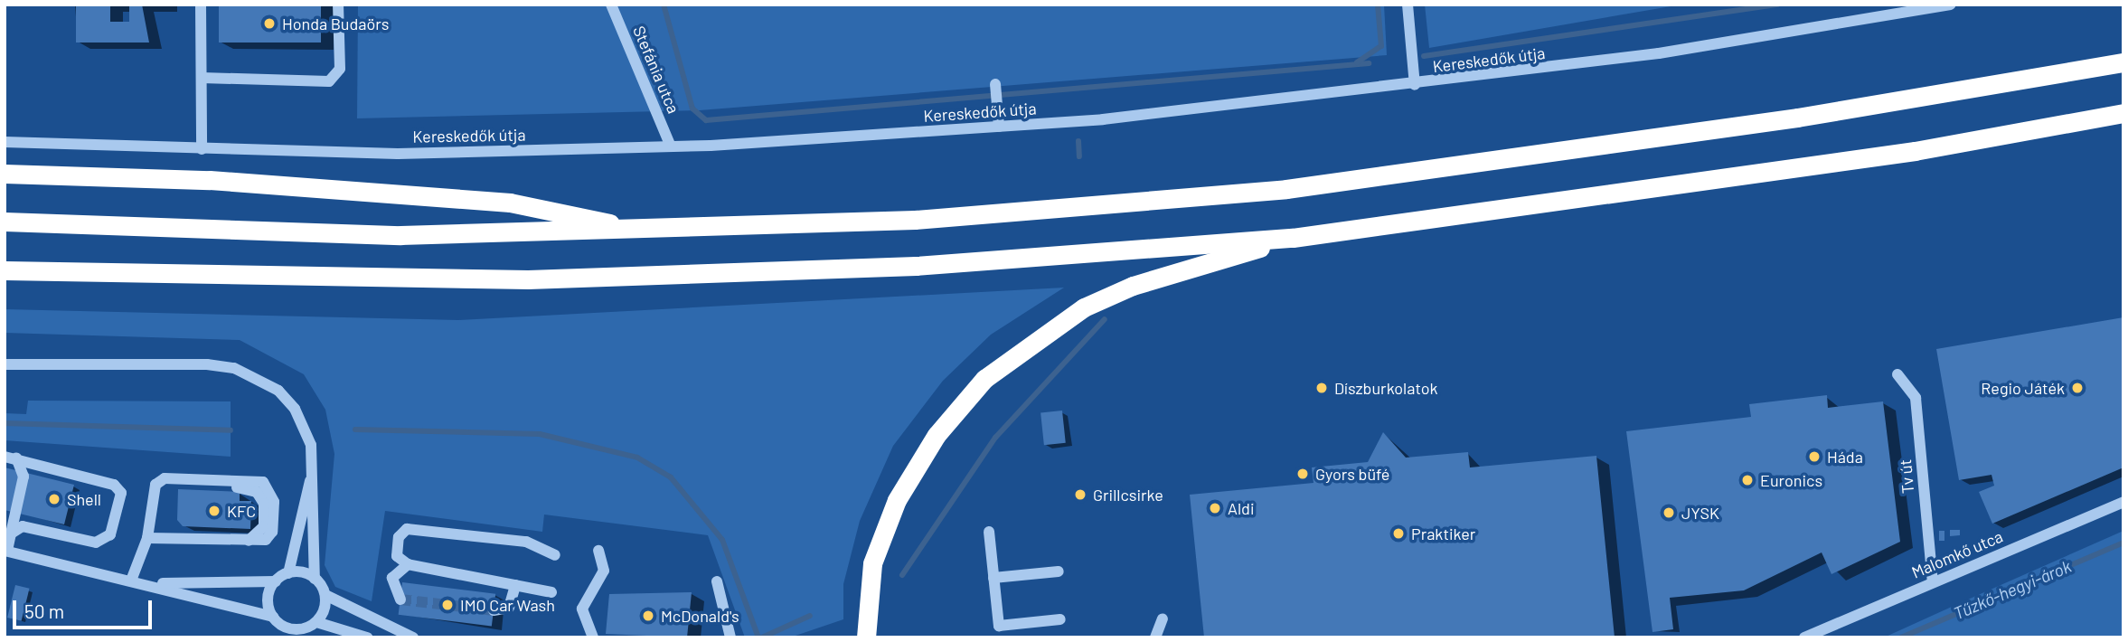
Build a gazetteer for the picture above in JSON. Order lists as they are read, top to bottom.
{
  "streets": {
    "street": [
      "Kereskedők útja",
      "Stefánia utca",
      "Tv út",
      "Malomkő utca"
    ]
  },
  "crossings": [
    ["Kereskedők útja", "Stefánia utca"],
    ["Tv út", "Malomkő utca"]
  ],
  "water": ["Tűzkő-hegyi-árok"],
  "places": [
    "Honda Budaörs",
    "Díszburkolatok",
    "Regio Játék",
    "Háda",
    "Gyors büfé",
    "Euronics",
    "Grillcsirke",
    "Shell",
    "Aldi",
    "KFC",
    "JYSK",
    "Praktiker",
    "IMO Car Wash",
    "McDonald's"
  ],
  "scale_bar": "50 m"
}
